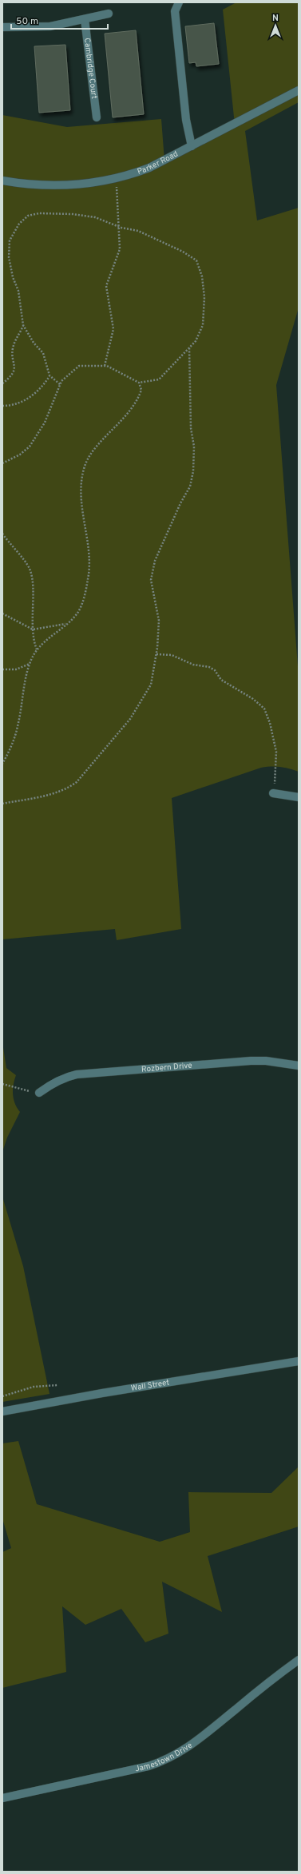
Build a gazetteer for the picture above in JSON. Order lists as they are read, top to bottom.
{
  "streets": {
    "street": [
      "Cambridge Court",
      "Parker Road",
      "Rozbern Drive",
      "Wall Street",
      "Jamestown Drive"
    ]
  },
  "scale_bar": "50 m",
  "north": "top"
}
